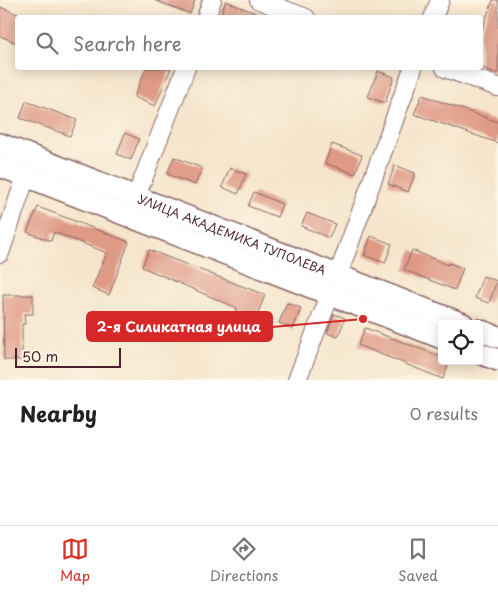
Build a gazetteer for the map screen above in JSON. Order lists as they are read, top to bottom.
{
  "streets": {
    "main road": ["УЛИЦА АКАДЕМИКА ТУПОЛЕВА"]
  },
  "places": ["2-я Силикатная улица"],
  "scale_bar": "50 m",
  "page": {
    "search": "Search here",
    "scale": "50 m",
    "heading": ["Nearby", "0 results"],
    "nav": ["Map", "Directions", "Saved"]
  }
}
